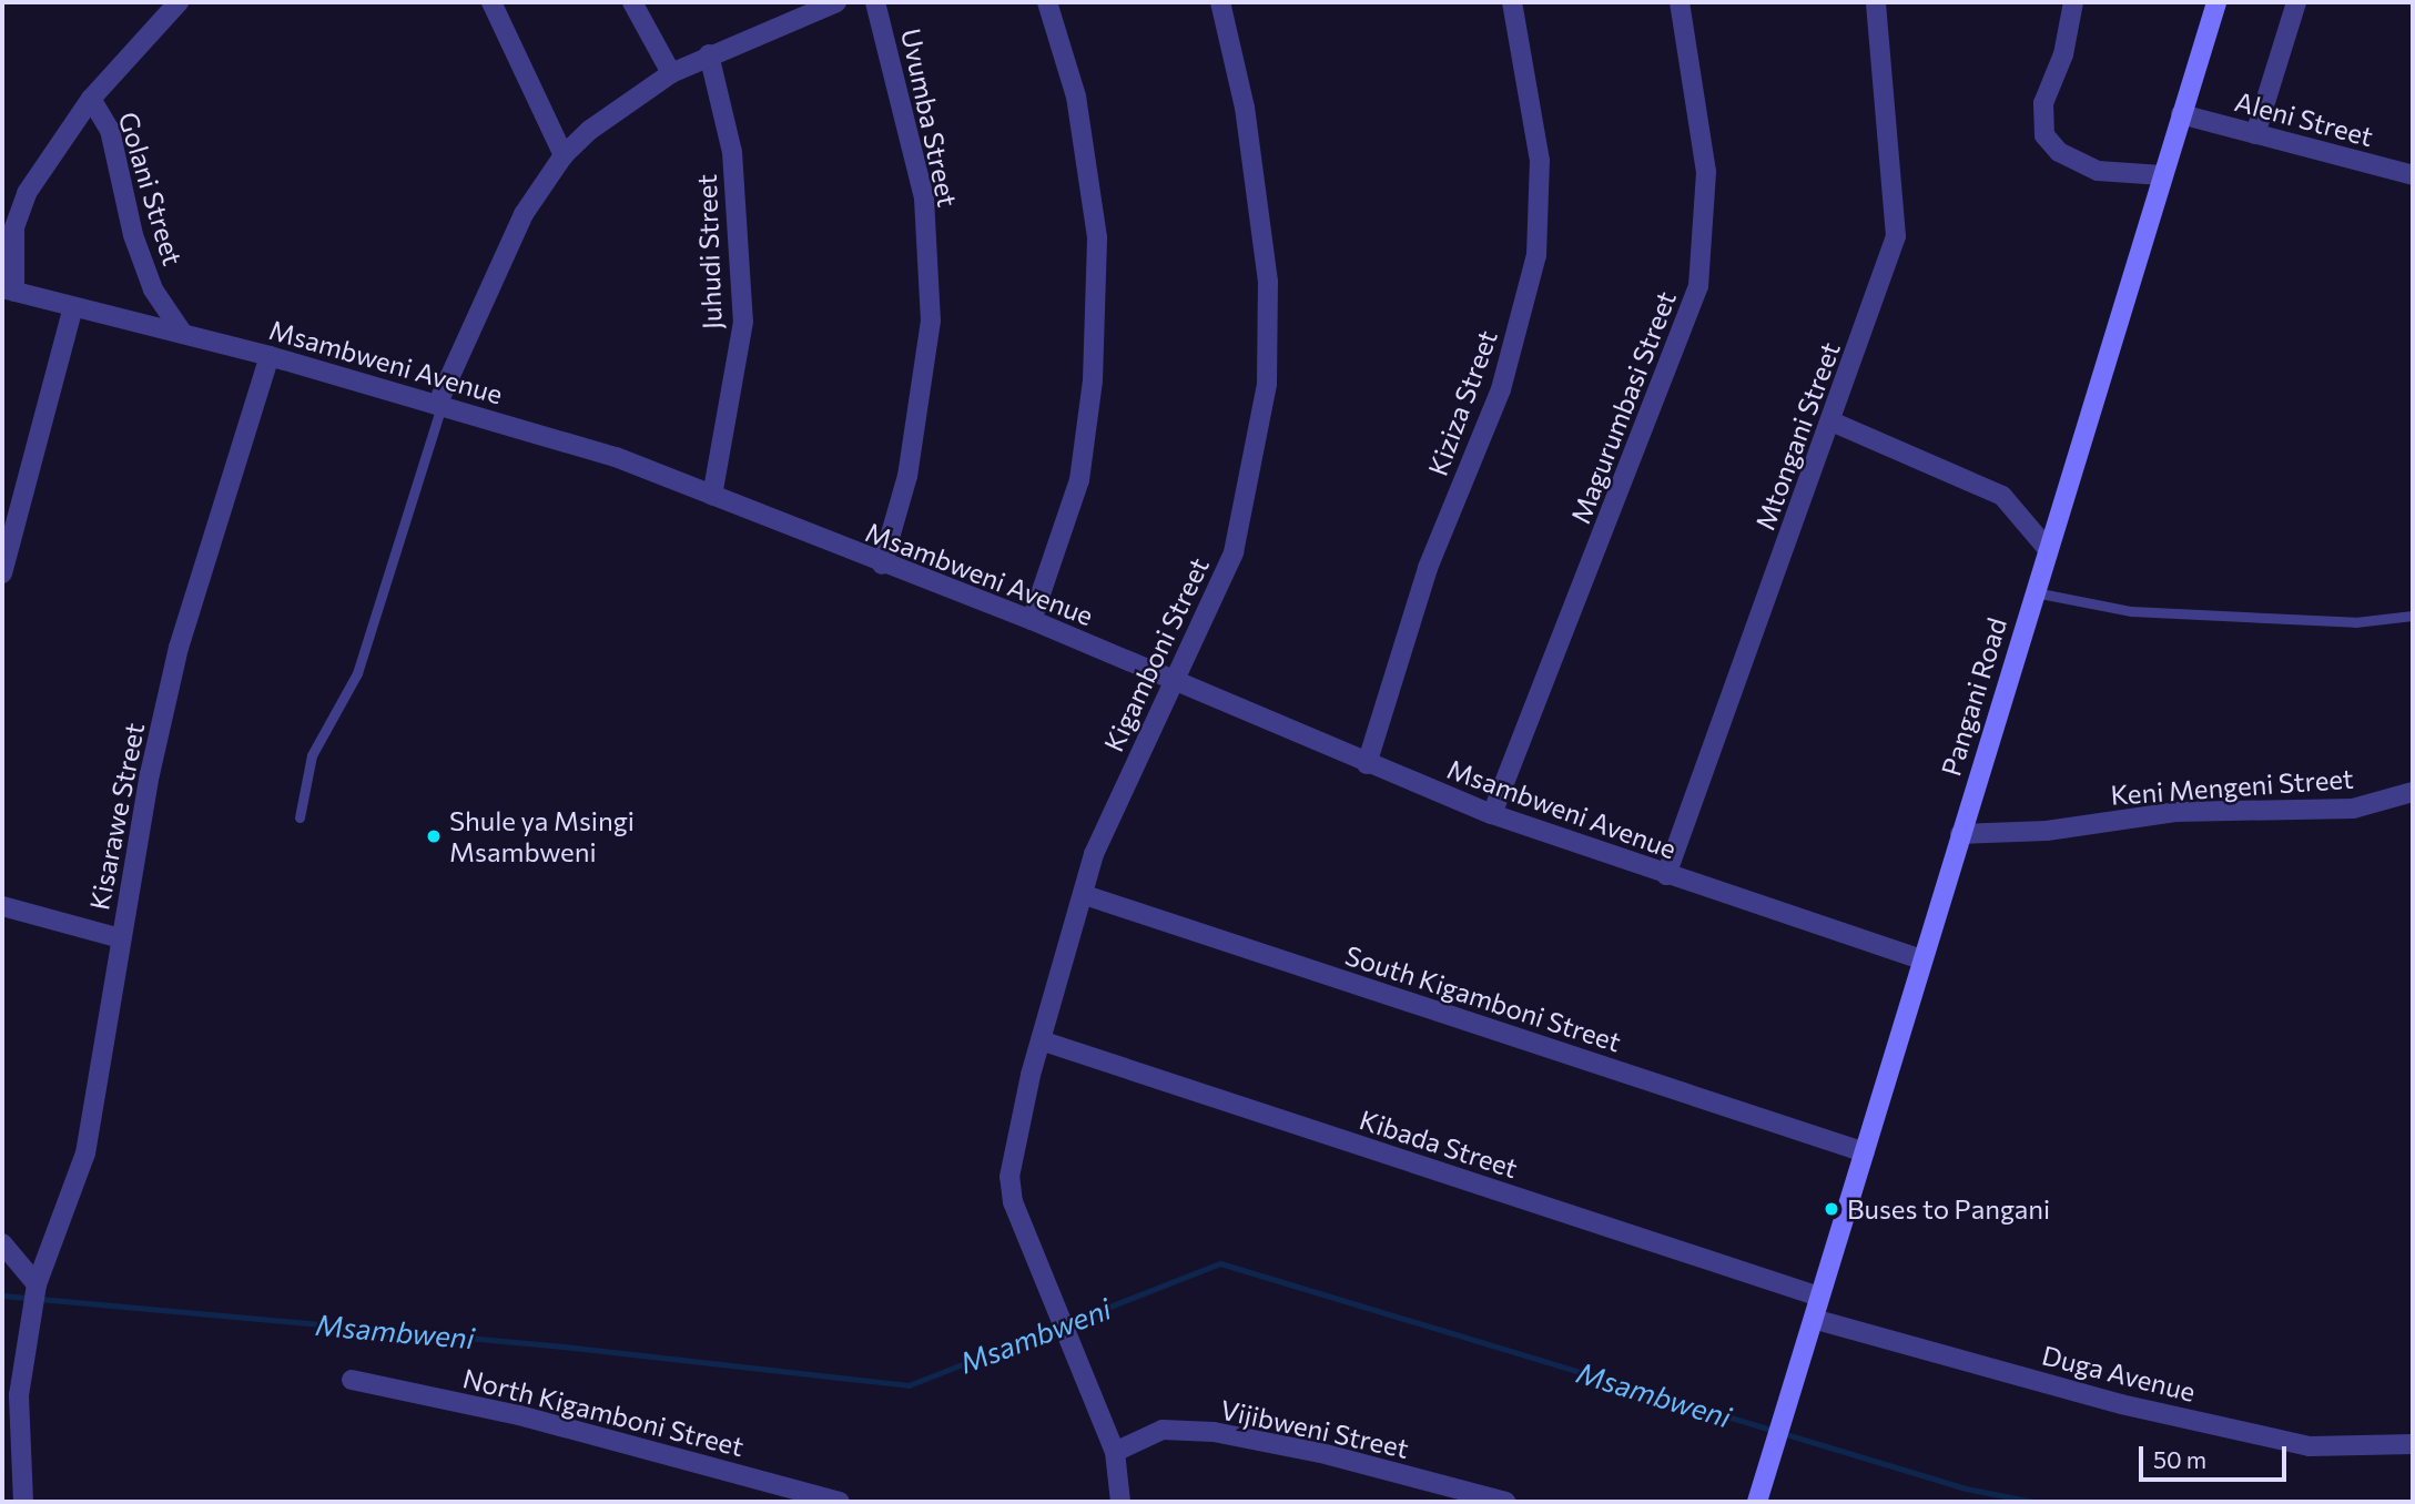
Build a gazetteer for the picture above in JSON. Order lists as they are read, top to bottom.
{
  "streets": {
    "main road": ["Pangani Road"],
    "street": [
      "Uvumba Street",
      "Aleni Street",
      "Golani Street",
      "Juhudi Street",
      "Msambweni Avenue",
      "Kiziza Street",
      "Magurumbasi Street",
      "Mtongani Street",
      "Kigamboni Street",
      "Keni Mengeni Street",
      "Kisarawe Street",
      "South Kigamboni Street",
      "Kibada Street",
      "Duga Avenue",
      "North Kigamboni Street",
      "Vijibweni Street"
    ]
  },
  "crossings": [
    ["Uvumba Street", "Msambweni Avenue"],
    ["Aleni Street", "Pangani Road"],
    ["Golani Street", "Msambweni Avenue"],
    ["Juhudi Street", "Msambweni Avenue"],
    ["Msambweni Avenue", "Kiziza Street"],
    ["Msambweni Avenue", "Magurumbasi Street"],
    ["Msambweni Avenue", "Mtongani Street"],
    ["Msambweni Avenue", "Kigamboni Street"],
    ["Msambweni Avenue", "Pangani Road"],
    ["Msambweni Avenue", "Kisarawe Street"],
    ["Kigamboni Street", "South Kigamboni Street"],
    ["Kigamboni Street", "Kibada Street"],
    ["Kigamboni Street", "Vijibweni Street"],
    ["Pangani Road", "Keni Mengeni Street"],
    ["Pangani Road", "South Kigamboni Street"],
    ["Pangani Road", "Kibada Street"],
    ["Pangani Road", "Duga Avenue"]
  ],
  "water": ["Msambweni"],
  "places": ["Shule ya Msingi Msambweni", "Buses to Pangani"],
  "scale_bar": "50 m"
}
